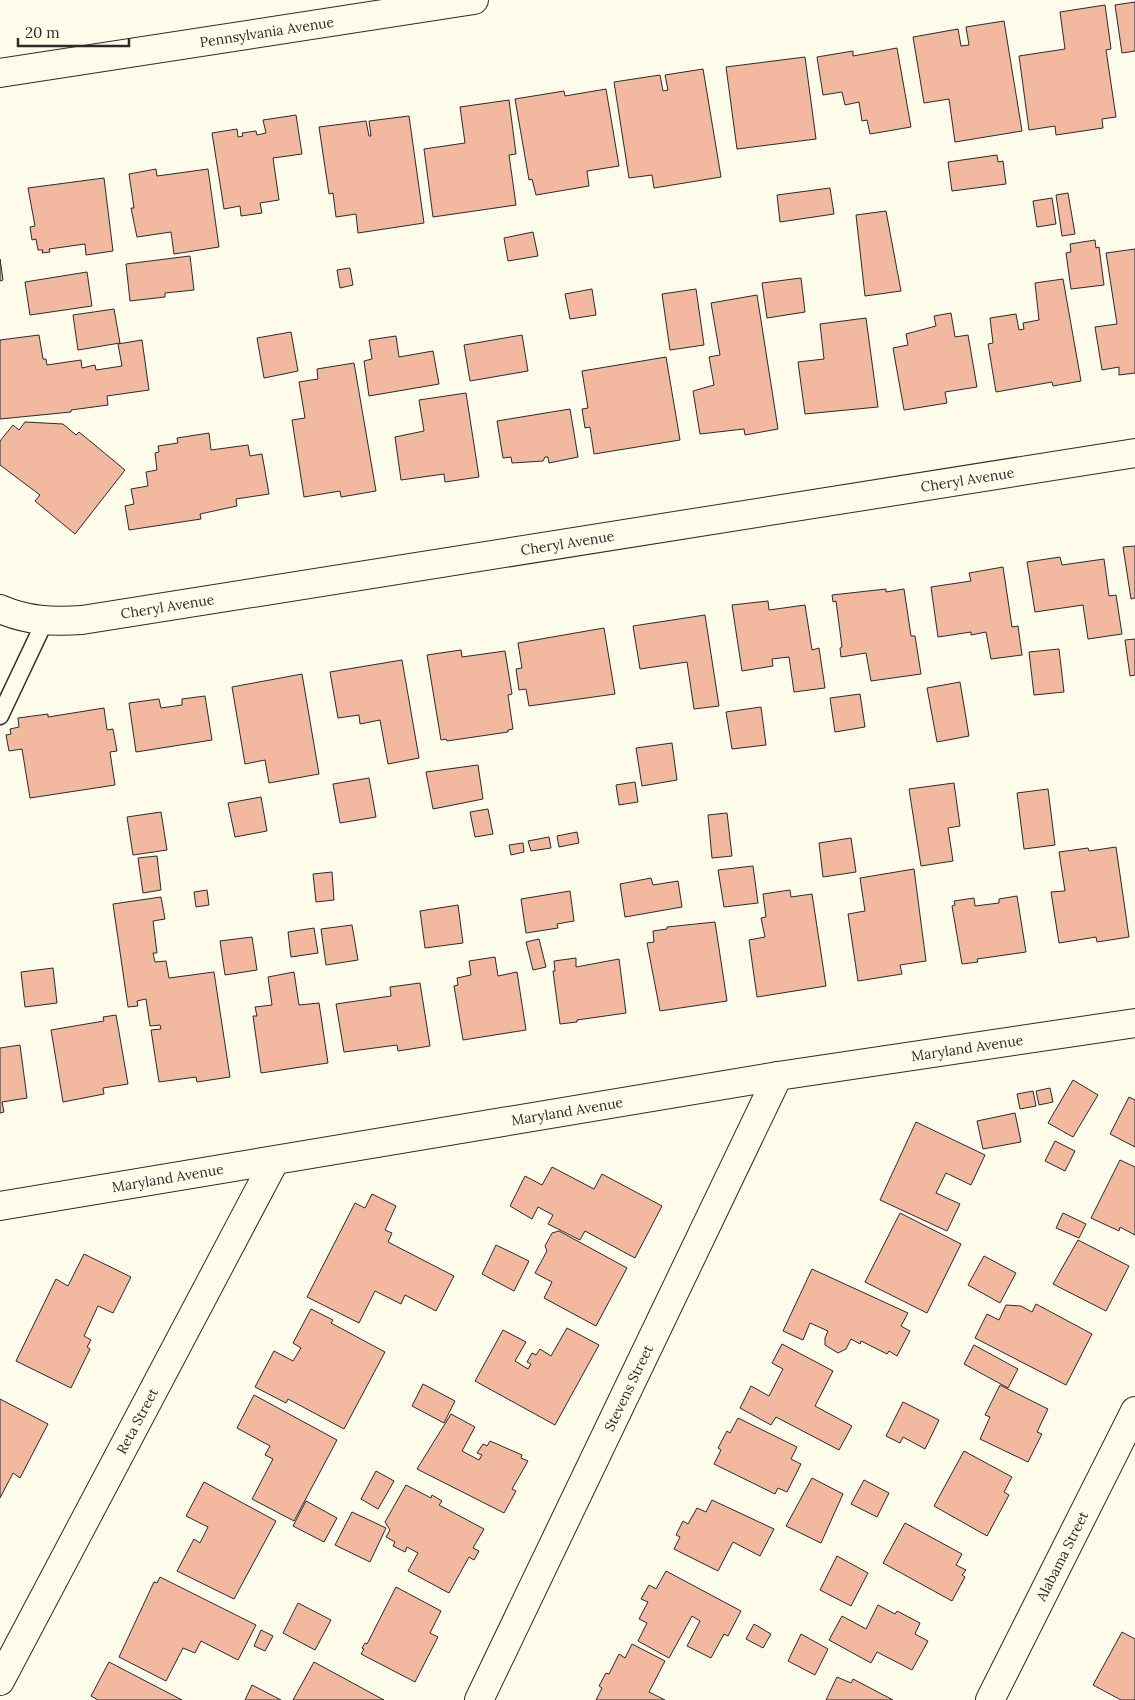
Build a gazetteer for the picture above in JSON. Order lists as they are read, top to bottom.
{
  "streets": {
    "street": [
      "Pennsylvania Avenue",
      "Cheryl Avenue",
      "Maryland Avenue",
      "Stevens Street",
      "Reta Street",
      "Alabama Street"
    ]
  },
  "crossings": [
    ["Maryland Avenue", "Stevens Street"],
    ["Maryland Avenue", "Reta Street"]
  ],
  "scale_bar": "20 m"
}
